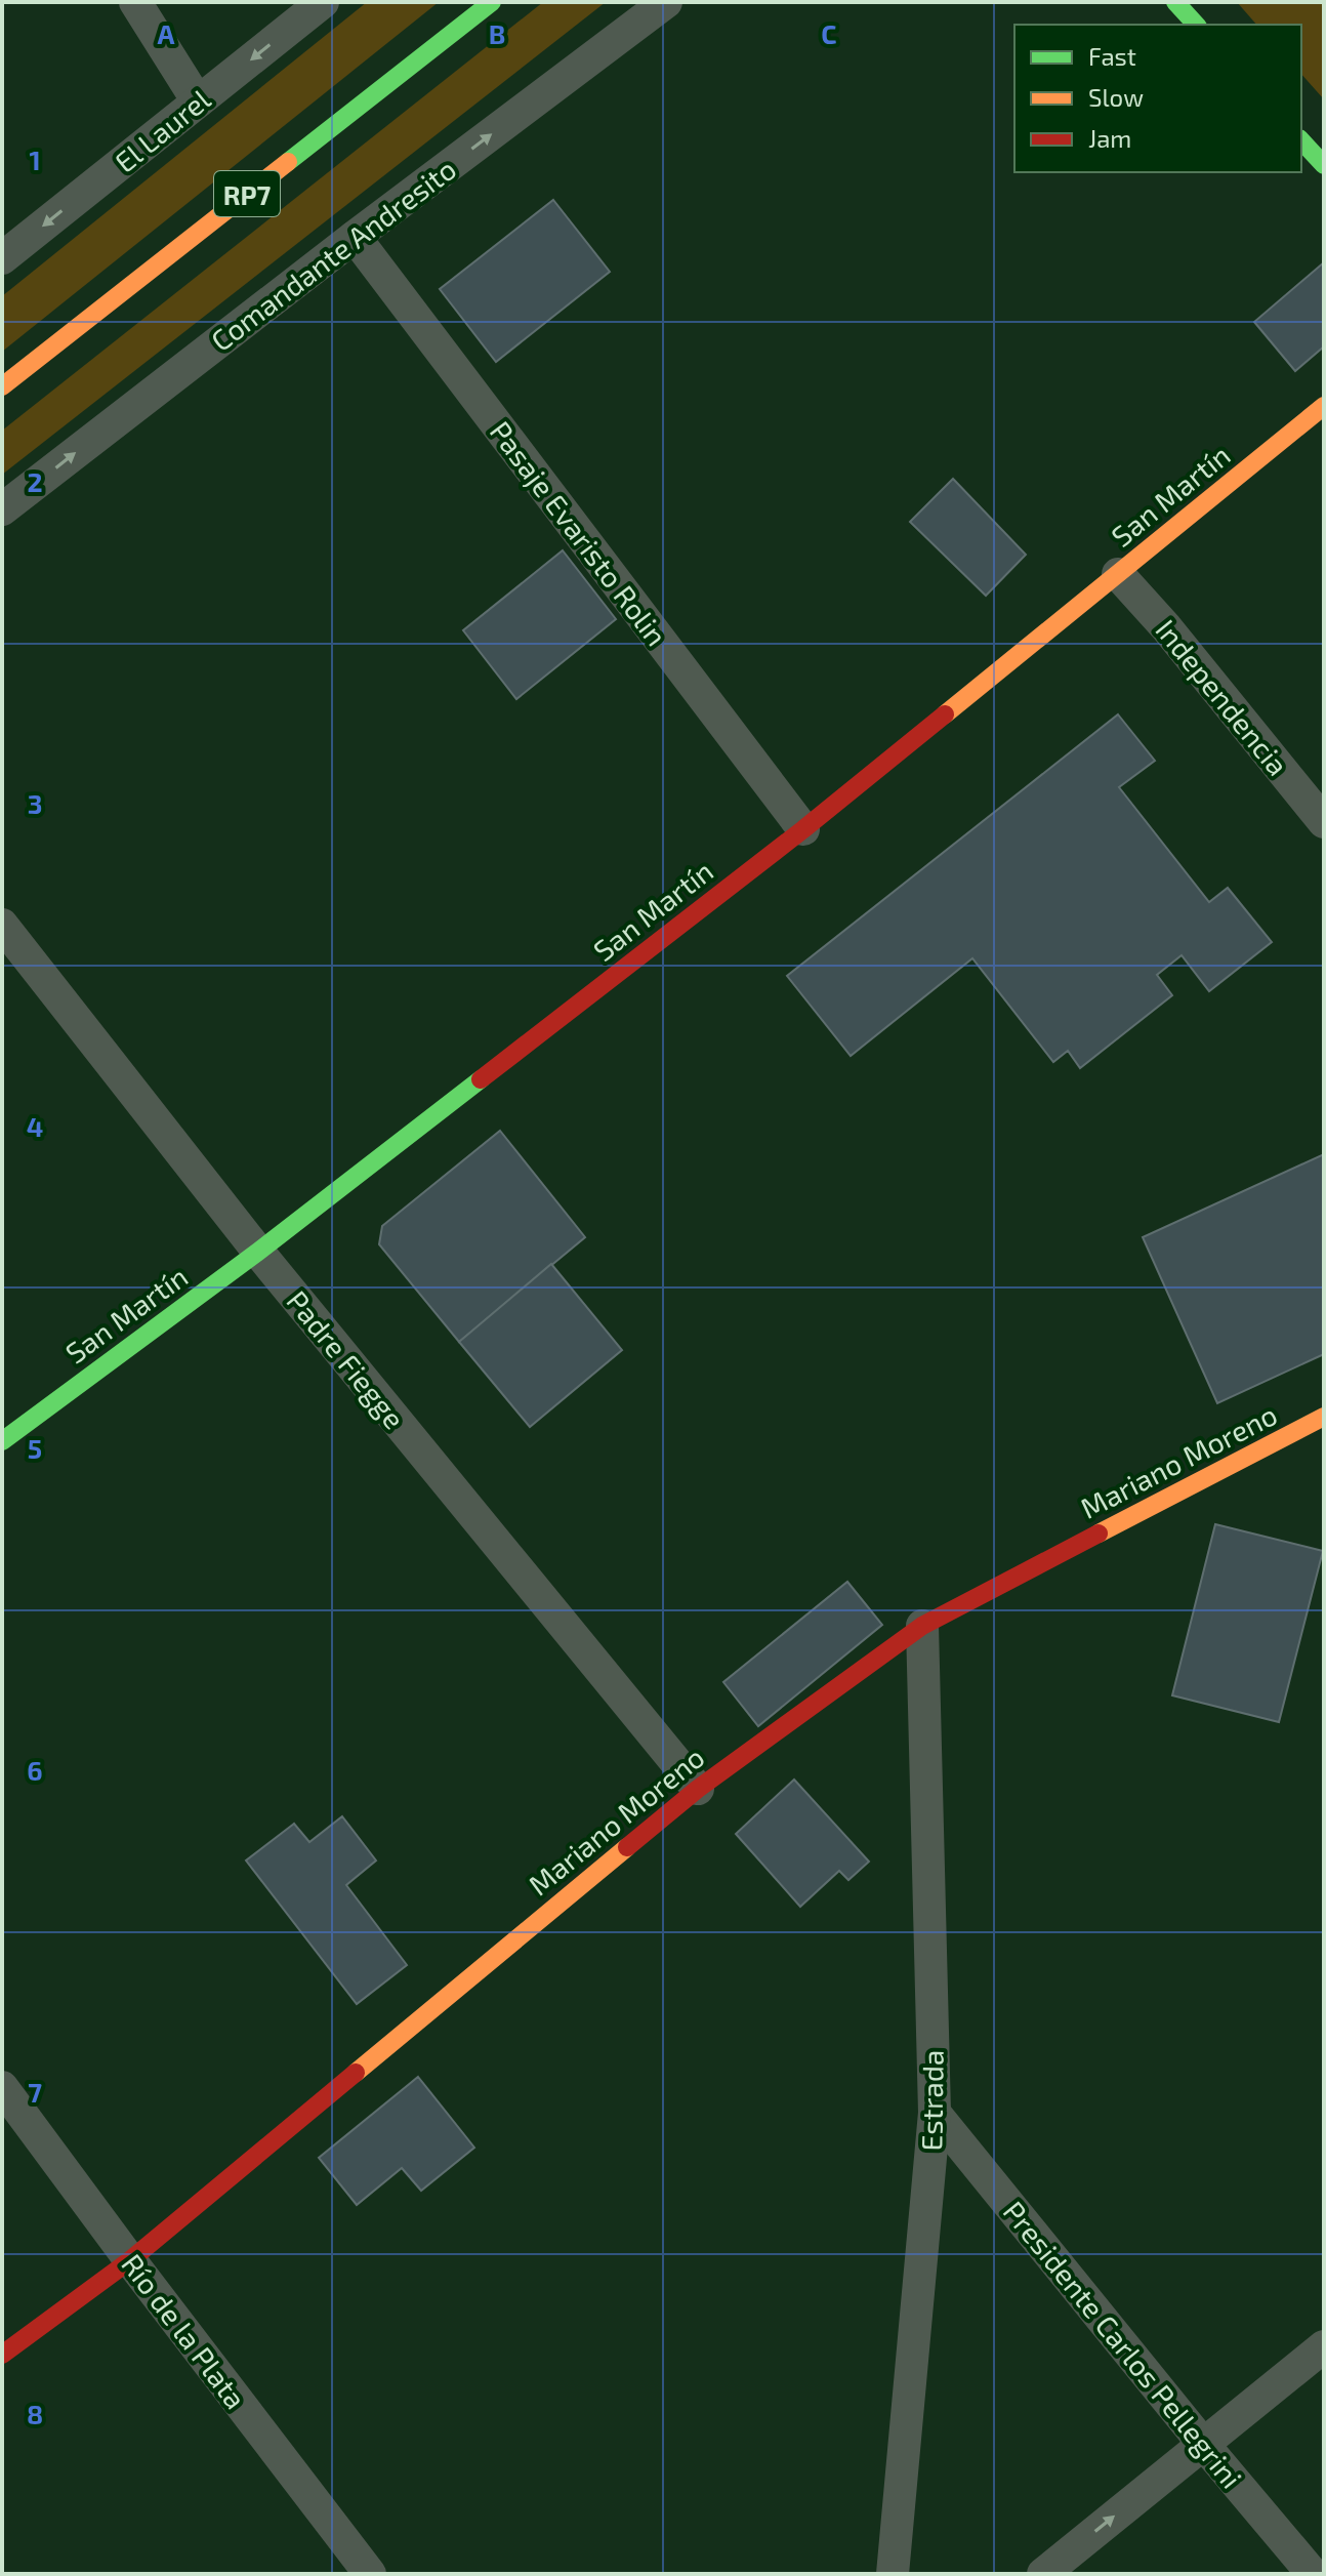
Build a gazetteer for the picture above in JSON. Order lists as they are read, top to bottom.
{
  "streets": {
    "street": [
      "El Laurel",
      "RP7",
      "Comandante Andresito",
      "San Martín",
      "Pasaje Evaristo Rolin",
      "Independencia",
      "Padre Fiegge",
      "Mariano Moreno",
      "Estrada",
      "Río de la Plata",
      "Presidente Carlos Pellegrini"
    ]
  },
  "crossings": [
    ["Comandante Andresito", "Pasaje Evaristo Rolin"],
    ["San Martín", "Pasaje Evaristo Rolin"],
    ["San Martín", "Independencia"],
    ["San Martín", "Padre Fiegge"],
    ["Padre Fiegge", "Mariano Moreno"],
    ["Mariano Moreno", "Estrada"],
    ["Mariano Moreno", "Río de la Plata"],
    ["Estrada", "Presidente Carlos Pellegrini"]
  ],
  "legend": ["Fast", "Slow", "Jam"],
  "grid": {
    "columns": ["A", "B", "C"],
    "rows": [
      "1",
      "2",
      "3",
      "4",
      "5",
      "6",
      "7",
      "8"
    ]
  }
}
